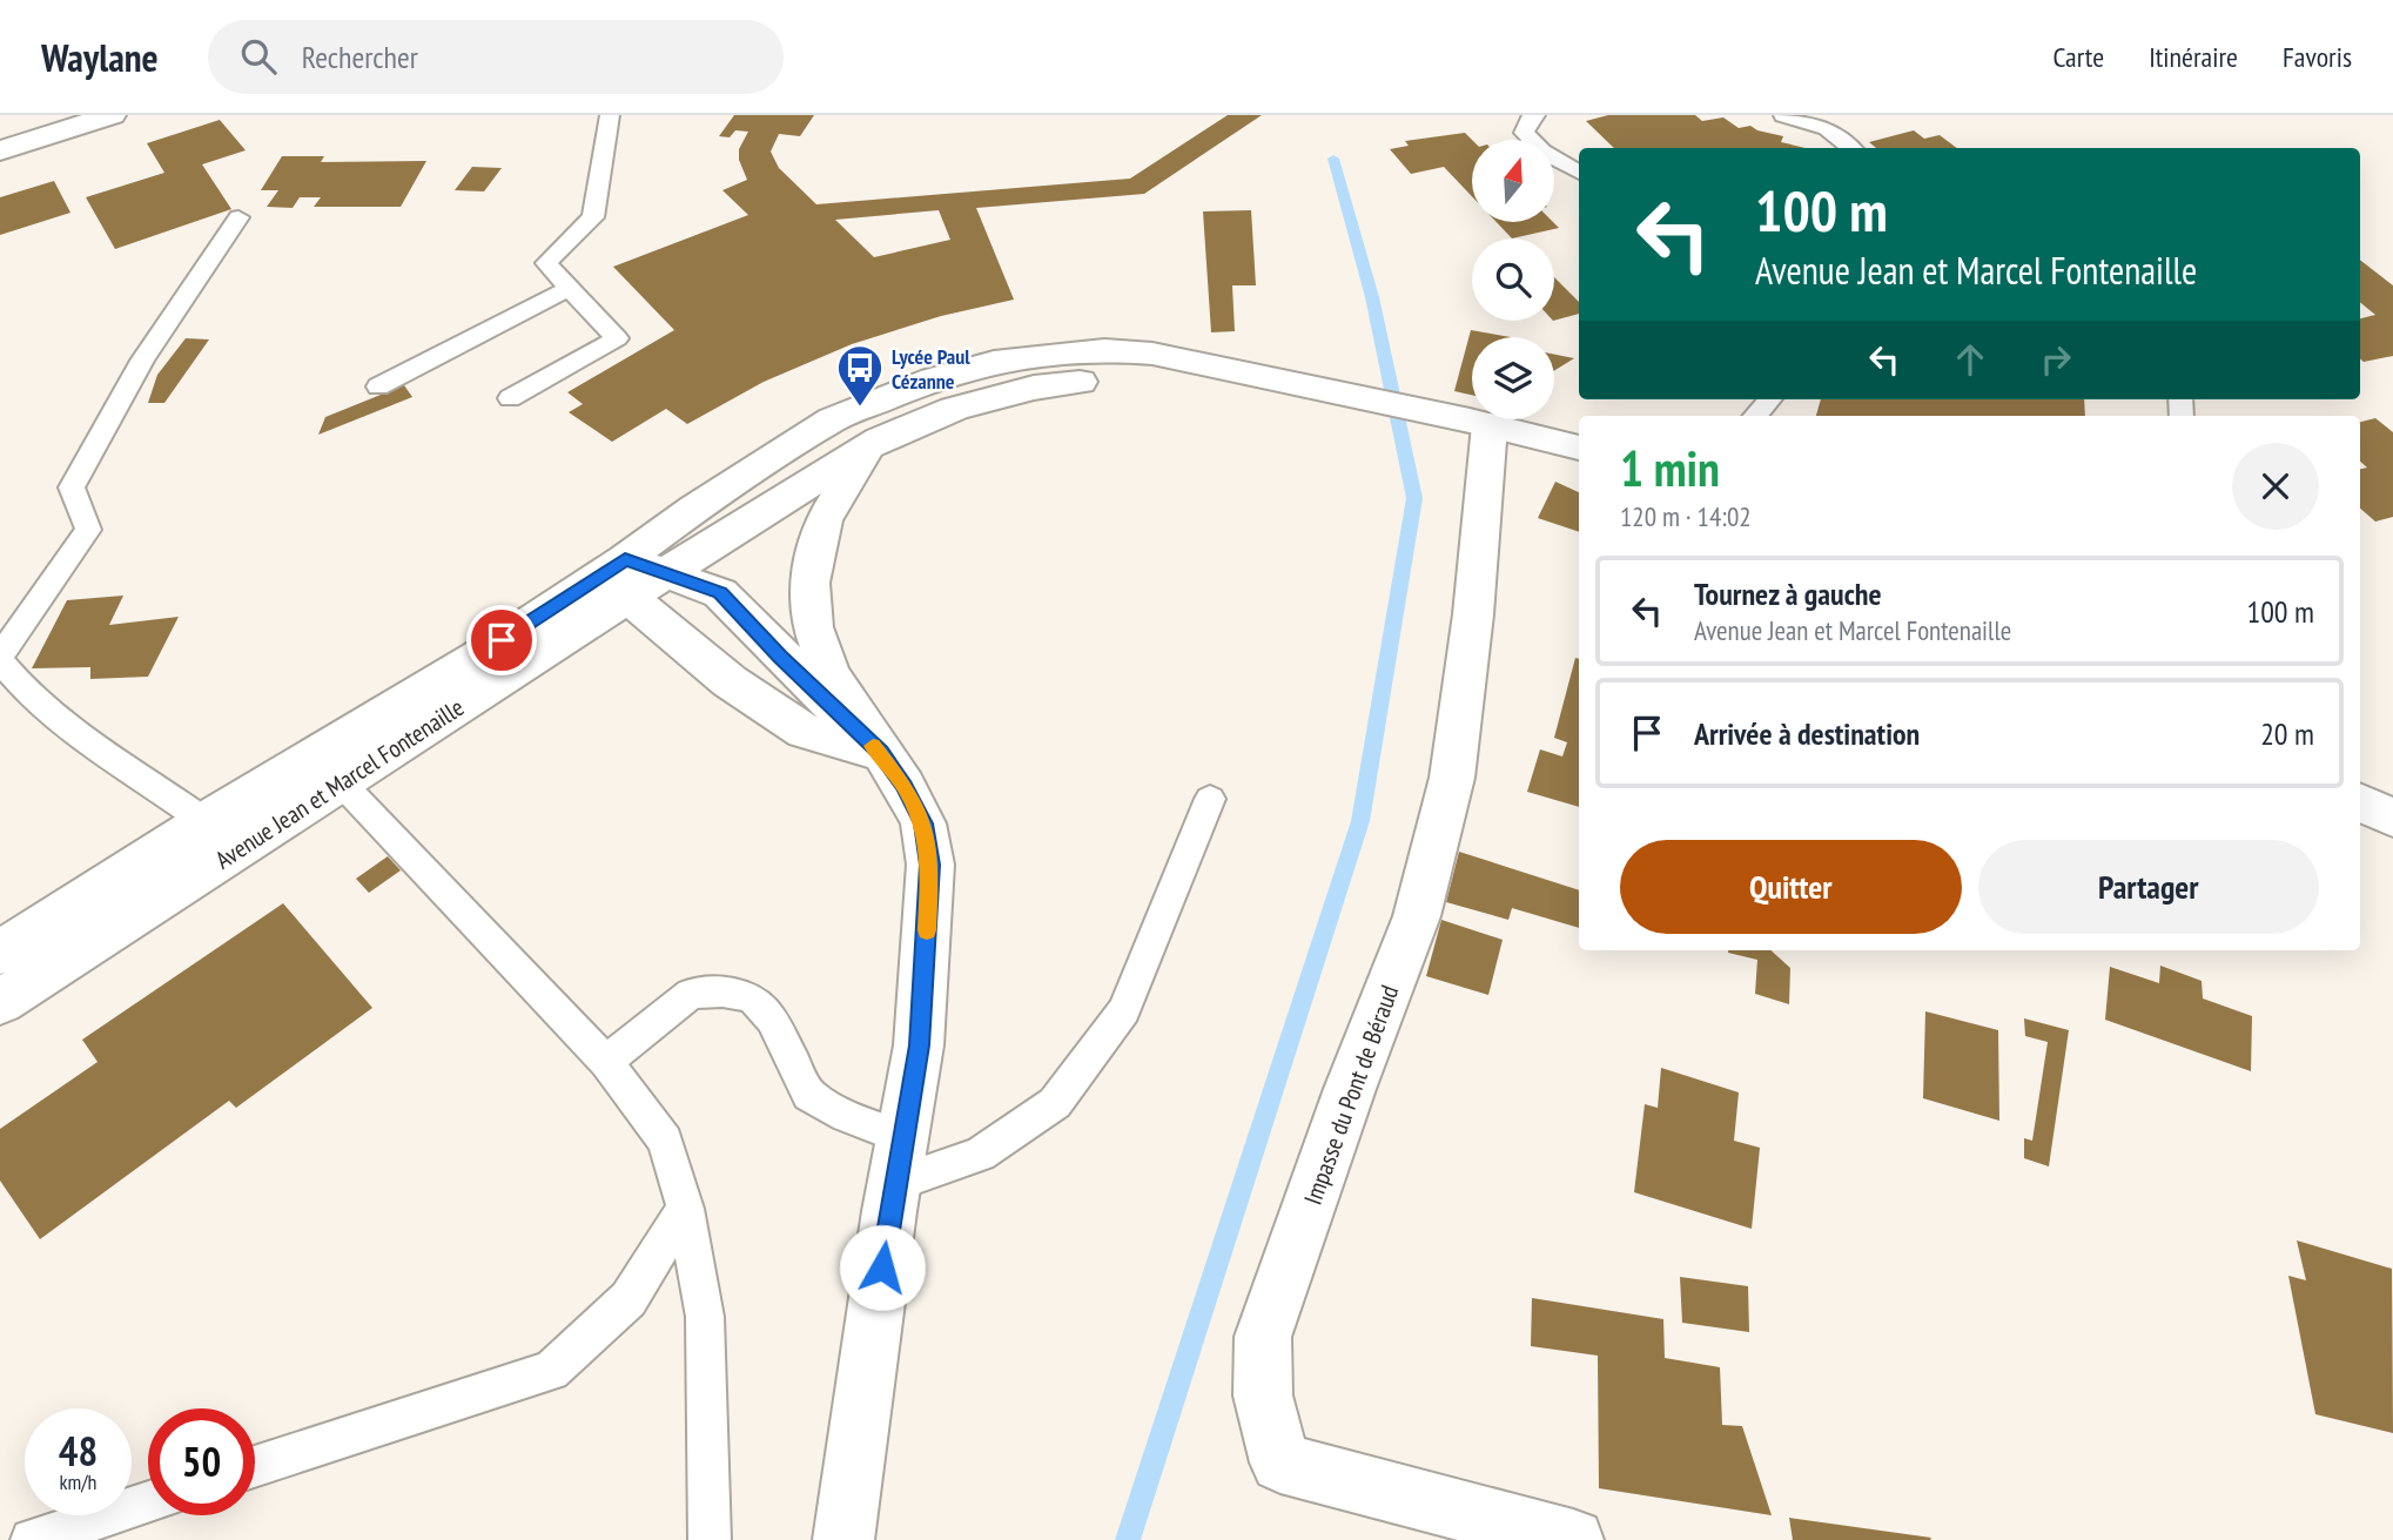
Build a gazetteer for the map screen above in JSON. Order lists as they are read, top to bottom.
{
  "streets": {
    "main road": ["Avenue Jean et Marcel Fontenaille", "Impasse du Pont de Béraud"]
  },
  "crossings": [
    ["Avenue Jean et Marcel Fontenaille", "Impasse du Pont de Béraud"]
  ],
  "places": {
    "bus stop": ["Lycée Paul Cézanne"]
  },
  "north": "top",
  "page": {
    "header": "Waylane",
    "search": "Rechercher",
    "nav": ["Carte", "Itinéraire", "Favoris"],
    "turn": ["100 m", "Avenue Jean et Marcel Fontenaille"],
    "heading": ["1 min", "120 m · 14:02"],
    "list": [
      {
        "name": "Tournez à gauche",
        "note": "Avenue Jean et Marcel Fontenaille",
        "value": "100 m"
      },
      {
        "name": "Arrivée à destination",
        "value": "20 m"
      }
    ],
    "buttons": ["Quitter", "Partager"],
    "speed": "48 km/h",
    "limit": "50"
  }
}
